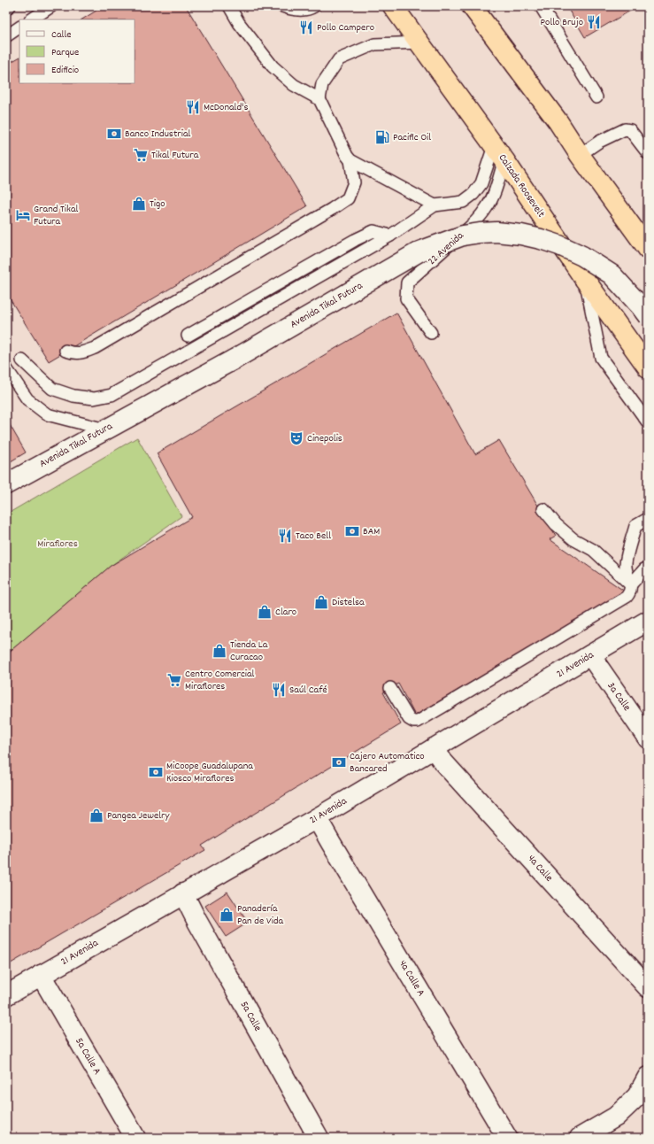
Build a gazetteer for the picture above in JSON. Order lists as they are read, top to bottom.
{
  "streets": {
    "highway": ["Calzada Roosevelt"],
    "street": [
      "Avenida Tikal Futura",
      "21 Avenida",
      "3a Calle",
      "4a Calle",
      "4a Calle A",
      "5a Calle",
      "5a Calle A"
    ],
    "lane": ["22 Avenida"]
  },
  "crossings": [
    ["Calzada Roosevelt", "22 Avenida"],
    ["21 Avenida", "3a Calle"],
    ["21 Avenida", "4a Calle"],
    ["21 Avenida", "4a Calle A"],
    ["21 Avenida", "5a Calle"],
    ["21 Avenida", "5a Calle A"]
  ],
  "parks": ["Miraflores"],
  "places": {
    "restaurant": [
      "Pollo Brujo",
      "Pollo Campero",
      "McDonald's",
      "Taco Bell",
      "Saúl Café"
    ],
    "bank": [
      "Banco Industrial",
      "BAM",
      "Cajero Automatico Bancared",
      "MiCoope Guadalupana Kiosco Miraflores"
    ],
    "fuel station": ["Pacific Oil"],
    "supermarket": ["Tikal Futura", "Centro Comercial Miraflores"],
    "shop": [
      "Tigo",
      "Distelsa",
      "Claro",
      "Tienda La Curacao",
      "Pangea Jewelry",
      "Panadería Pan de Vida"
    ],
    "hotel": ["Grand Tikal Futura"],
    "theatre": ["Cinepolis"]
  },
  "legend": ["Calle", "Parque", "Edificio"]
}
